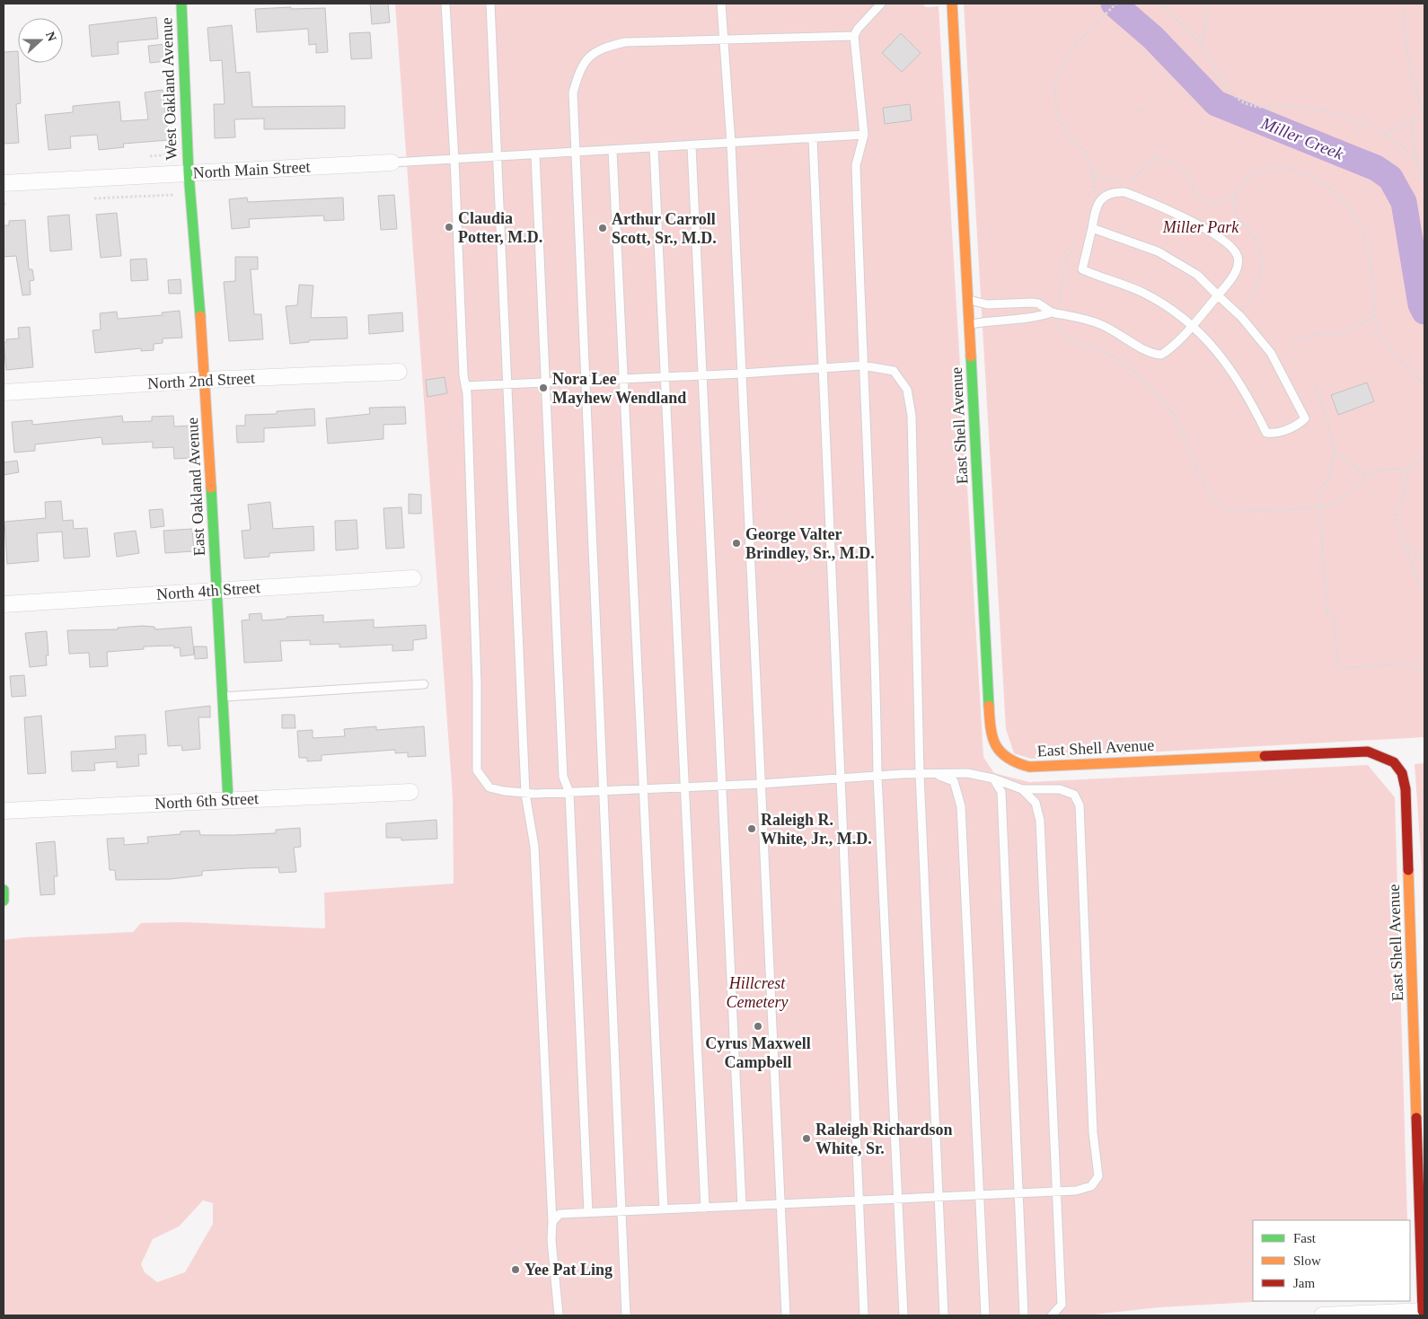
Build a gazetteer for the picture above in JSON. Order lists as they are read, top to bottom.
{
  "streets": {
    "street": [
      "West Oakland Avenue",
      "North Main Street",
      "North 2nd Street",
      "East Shell Avenue",
      "East Oakland Avenue",
      "North 4th Street",
      "North 6th Street"
    ]
  },
  "crossings": [
    ["West Oakland Avenue", "North Main Street"],
    ["West Oakland Avenue", "East Oakland Avenue"],
    ["North Main Street", "East Oakland Avenue"],
    ["North 2nd Street", "East Oakland Avenue"],
    ["East Oakland Avenue", "North 4th Street"],
    ["East Oakland Avenue", "North 6th Street"]
  ],
  "water": ["Miller Creek"],
  "parks": ["Miller Park", "Hillcrest Cemetery"],
  "places": [
    "Claudia Potter, M.D.",
    "Arthur Carroll Scott, Sr., M.D.",
    "Nora Lee Mayhew Wendland",
    "George Valter Brindley, Sr., M.D.",
    "Raleigh R. White, Jr., M.D.",
    "Cyrus Maxwell Campbell",
    "Raleigh Richardson White, Sr.",
    "Yee Pat Ling"
  ],
  "legend": ["Fast", "Slow", "Jam"],
  "north": "right"
}
